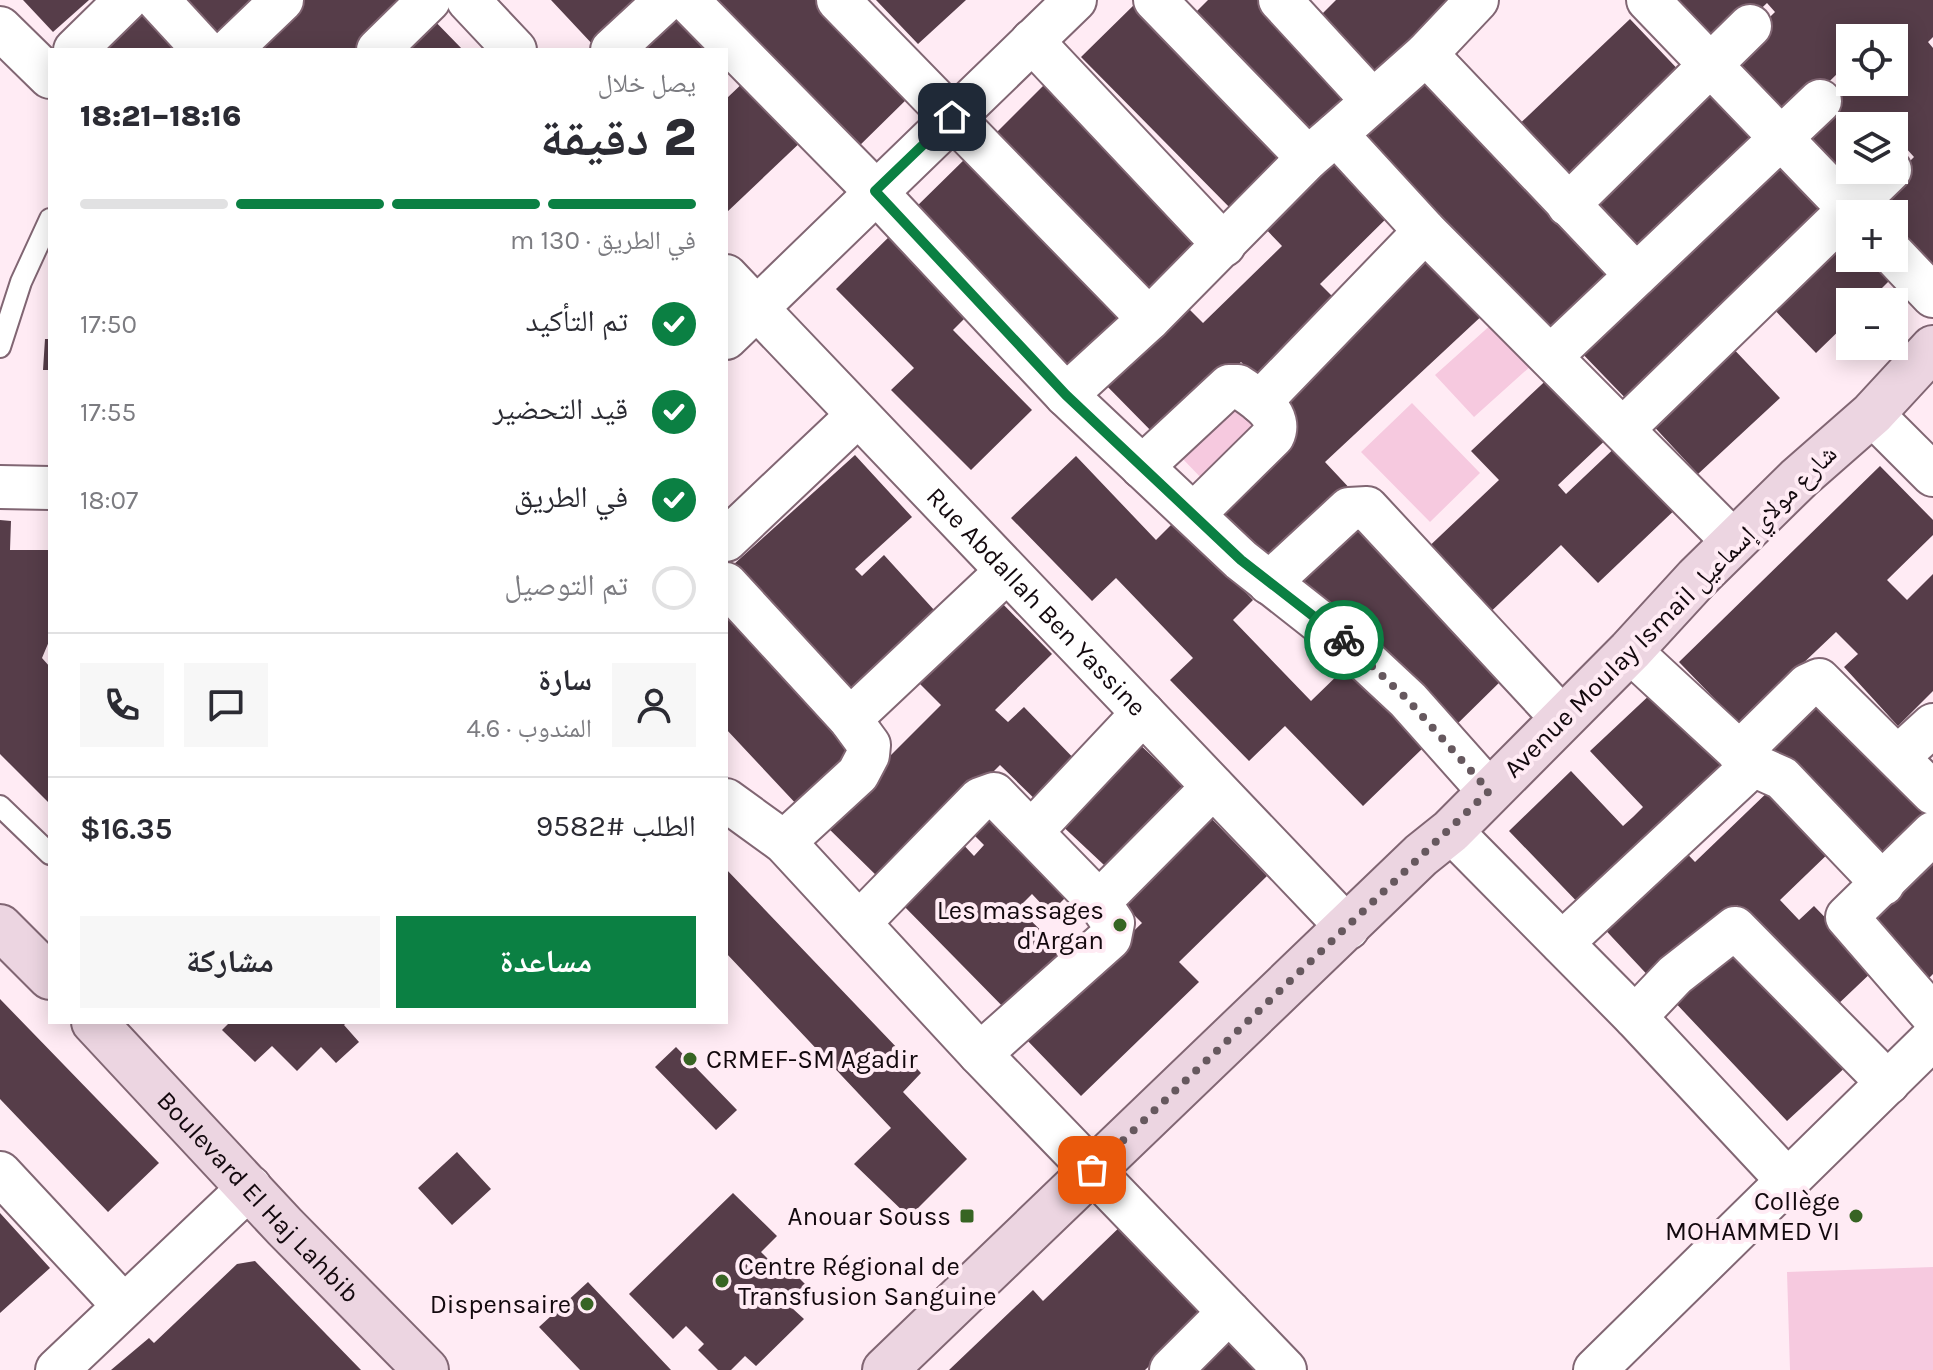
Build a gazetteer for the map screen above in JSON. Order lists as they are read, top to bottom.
{
  "streets": {
    "street": ["Rue Abdallah Ben Yassine", "Avenue Moulay Ismail شارع مولاي إسماعيل", "Boulevard El Haj Lahbib"]
  },
  "crossings": [
    ["Rue Abdallah Ben Yassine", "Avenue Moulay Ismail شارع مولاي إسماعيل"]
  ],
  "places": {
    "other": [
      "Les massages d'Argan",
      "CRMEF-SM Agadir",
      "Collège MOHAMMED VI",
      "Centre Régional de Transfusion Sanguine",
      "Dispensaire"
    ],
    "transit": ["Anouar Souss"]
  },
  "page": {
    "map_buttons": ["+", "−"],
    "heading": ["2 دقيقة", "يصل خلال", "18:16–18:21"],
    "panel": [
      "سارة",
      "المندوب · 4.6",
      "الطلب #9582",
      "$16.35"
    ],
    "bar": "في الطريق · 130 m",
    "list": [
      ["تم التأكيد", "17:50"],
      ["قيد التحضير", "17:55"],
      ["في الطريق", "18:07"],
      "تم التوصيل"
    ],
    "buttons": ["مساعدة", "مشاركة"]
  }
}
